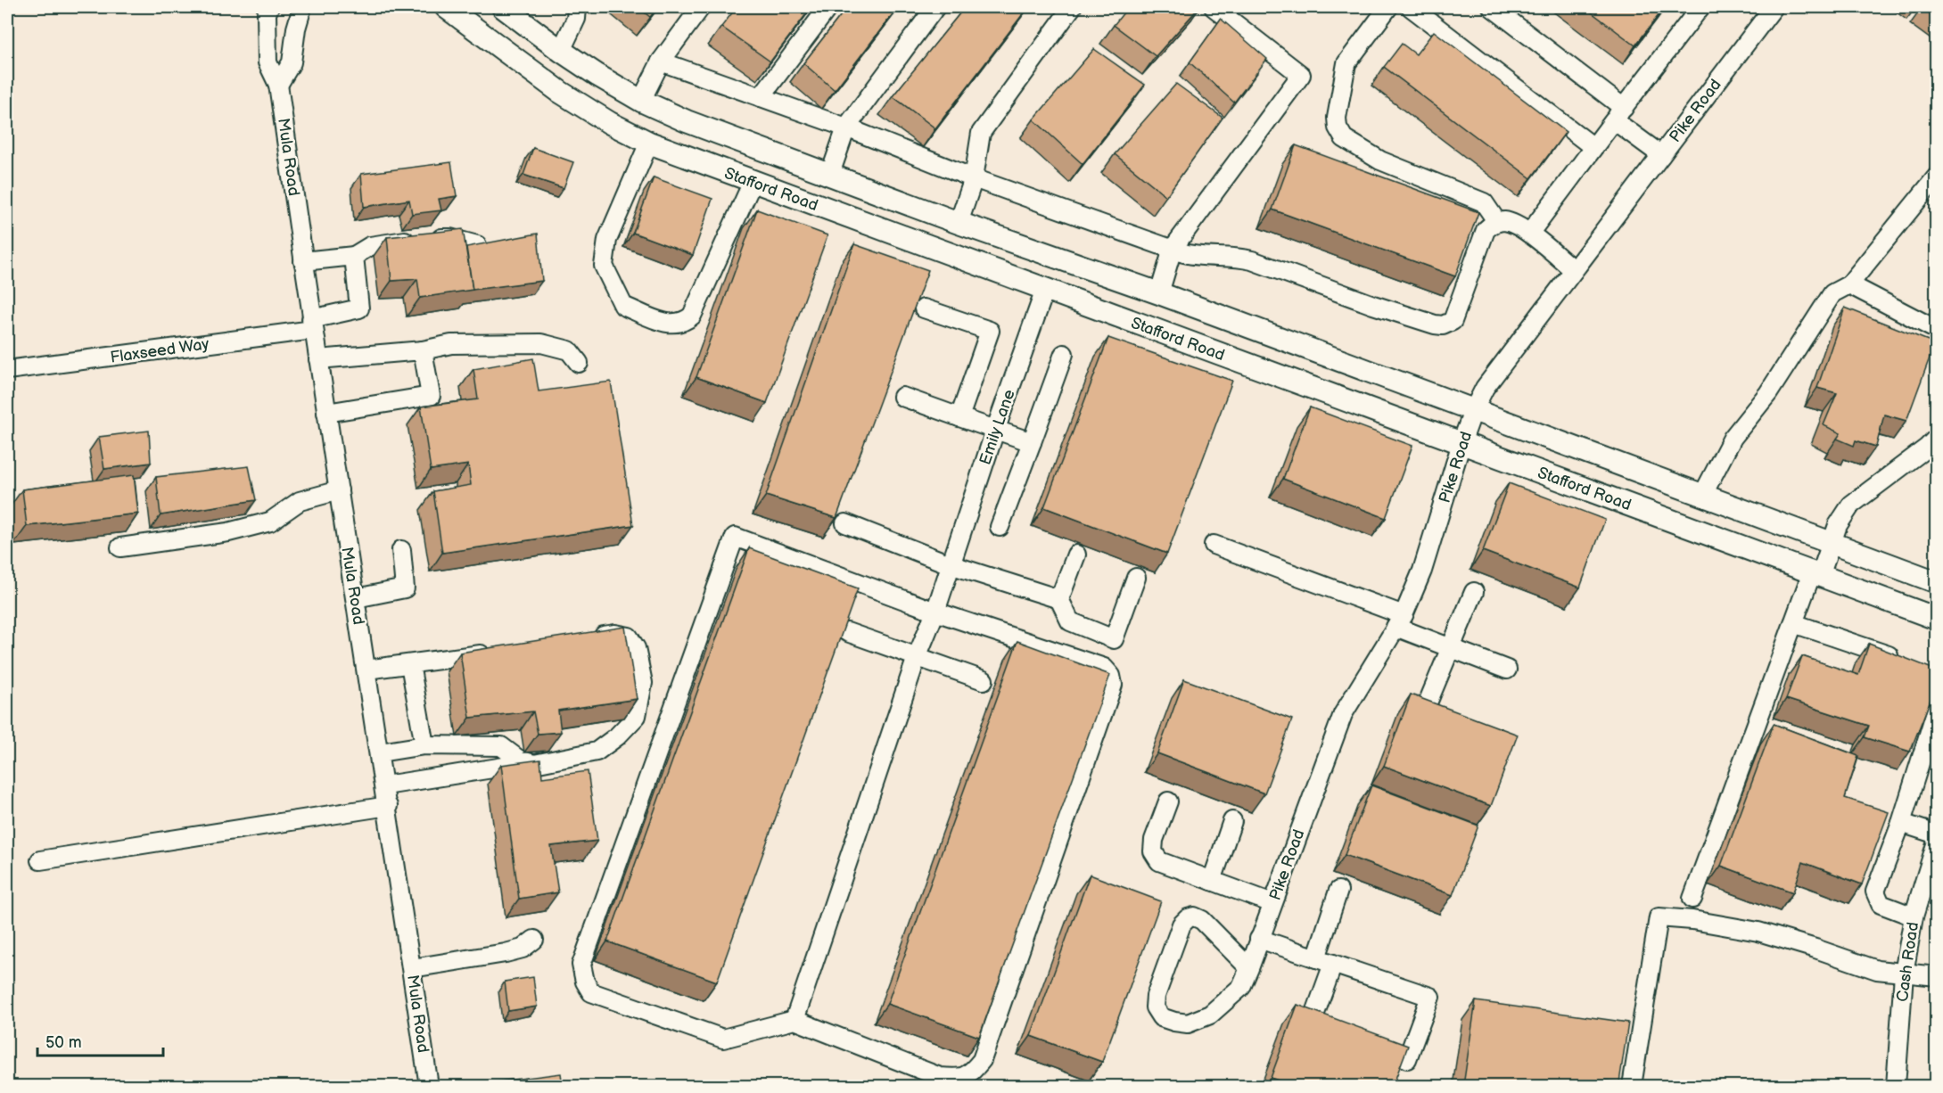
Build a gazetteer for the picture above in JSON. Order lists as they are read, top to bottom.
{
  "streets": {
    "main road": ["Stafford Road"],
    "street": [
      "Pike Road",
      "Mula Road",
      "Flaxseed Way",
      "Emily Lane",
      "Cash Road"
    ]
  },
  "crossings": [
    ["Pike Road", "Stafford Road"],
    ["Mula Road", "Flaxseed Way"],
    ["Stafford Road", "Emily Lane"]
  ],
  "scale_bar": "50 m"
}
